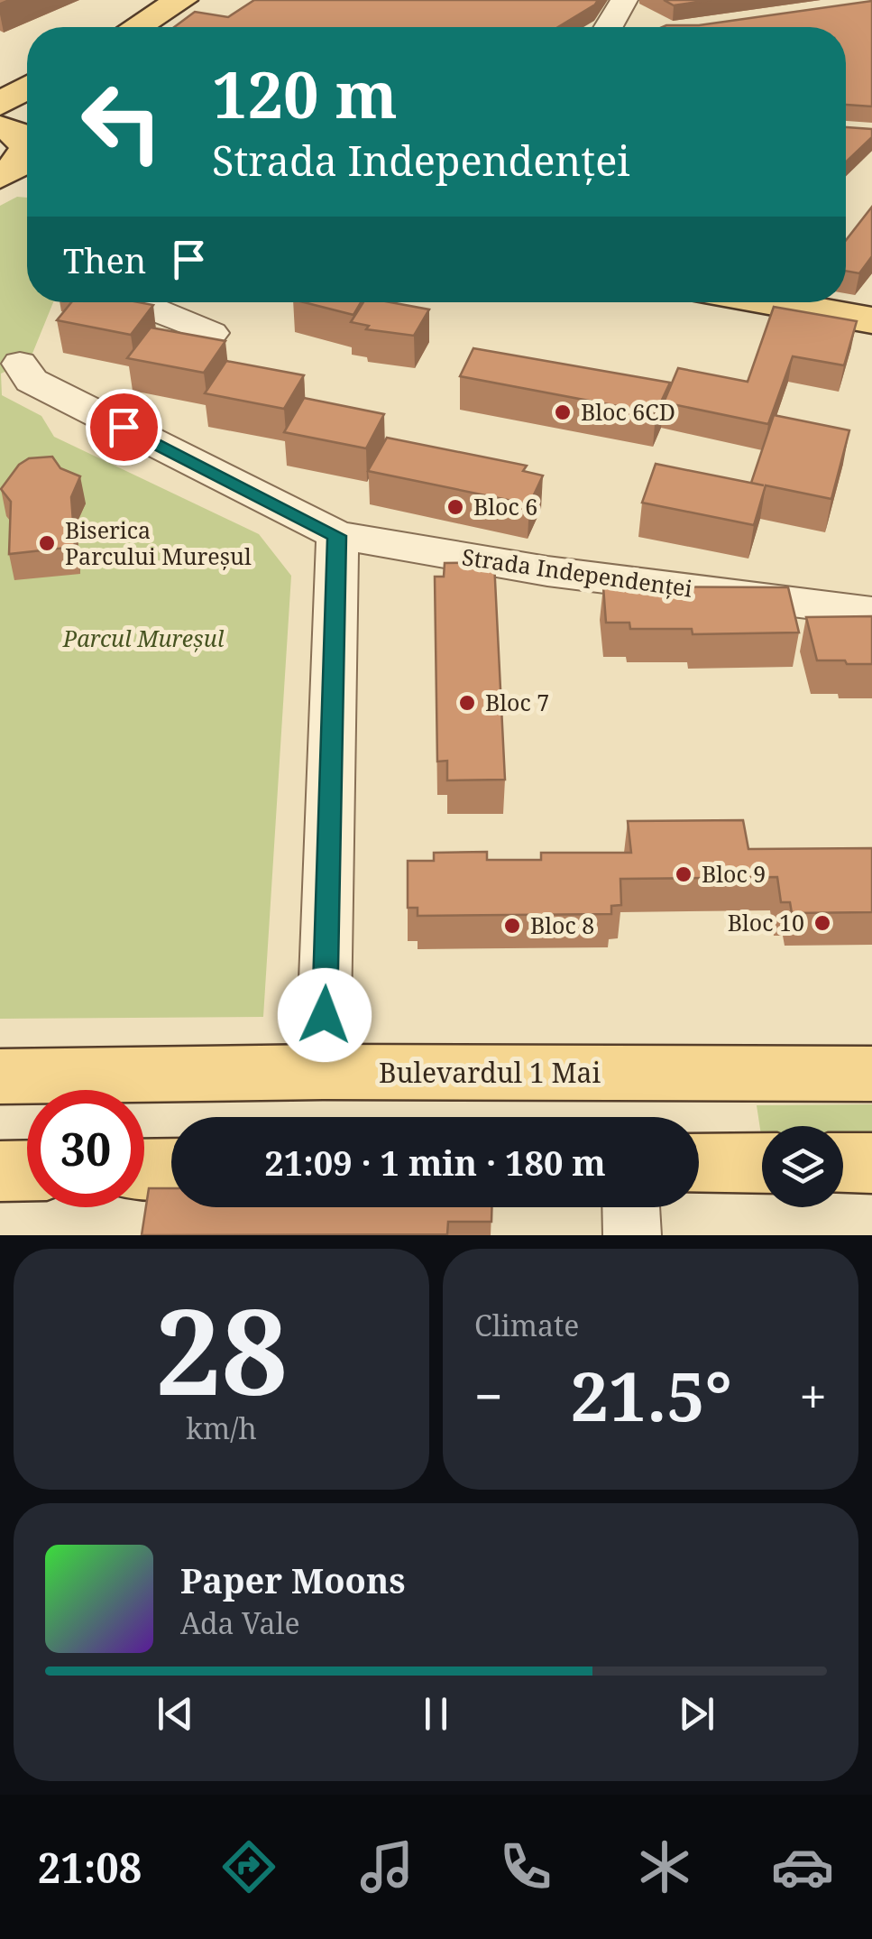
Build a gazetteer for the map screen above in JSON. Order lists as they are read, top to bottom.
{
  "streets": {
    "main road": ["Bulevardul 1 Mai"],
    "street": ["Strada Independenței"]
  },
  "parks": ["Parcul Mureșul"],
  "places": [
    "Bloc 6CD",
    "Bloc 6",
    "Biserica Parcului Mureșul",
    "Bloc 7",
    "Bloc 9",
    "Bloc 10",
    "Bloc 8"
  ],
  "page": {
    "turn": ["120 m", "Strada Independenței"],
    "then": "Then",
    "limit": "30",
    "trip": "21:09 · 1 min · 180 m",
    "tile": [
      ["28", "km/h"],
      "Climate"
    ],
    "heat": ["−", "21.5°", "+"],
    "song": ["Paper Moons", "Ada Vale"],
    "tabs": "21:08"
  }
}
